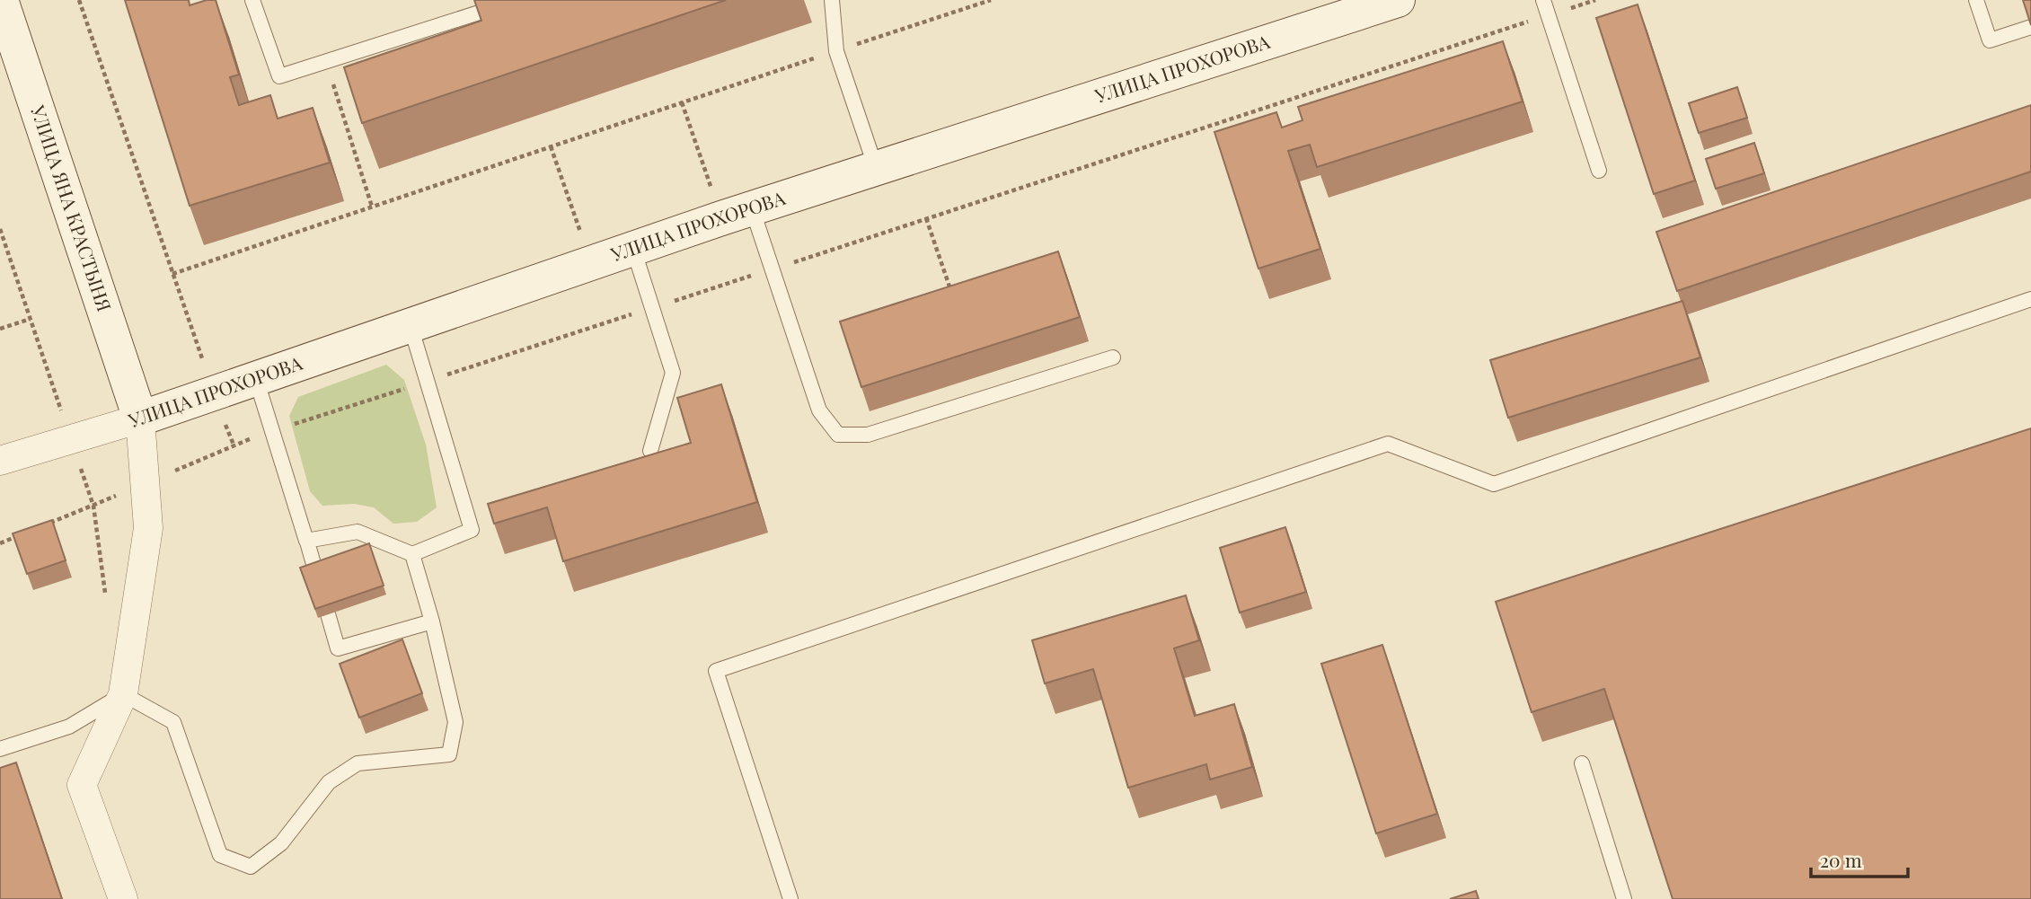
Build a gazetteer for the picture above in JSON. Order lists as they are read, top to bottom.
{
  "streets": {
    "street": ["УЛИЦА ПРОХОРОВА", "УЛИЦА ЯНА КРАСТЫНЯ"]
  },
  "crossings": [
    ["УЛИЦА ПРОХОРОВА", "УЛИЦА ЯНА КРАСТЫНЯ"]
  ],
  "scale_bar": "20 m"
}
